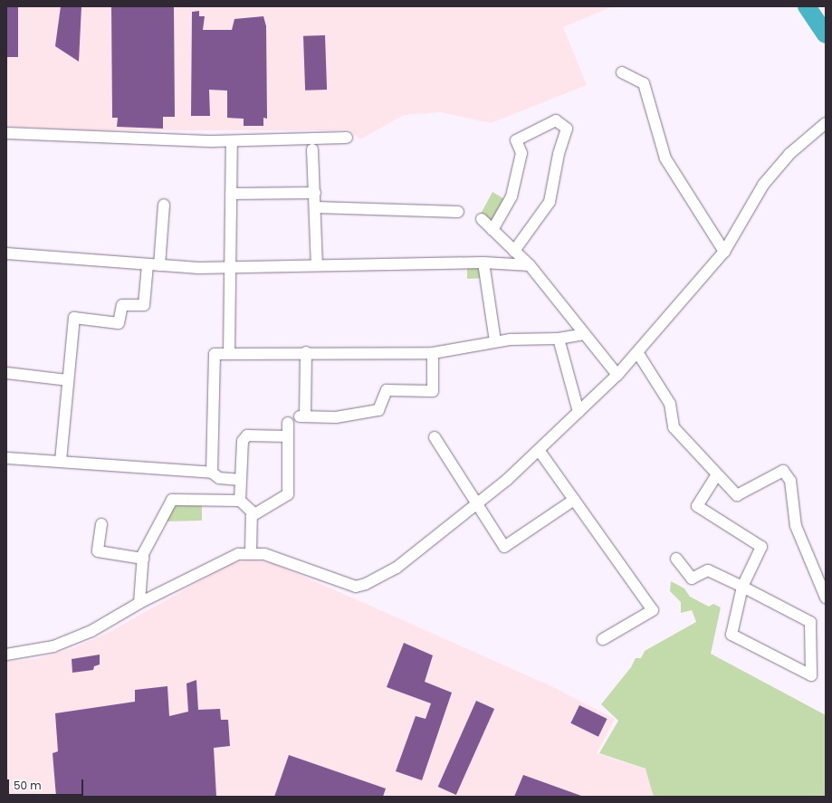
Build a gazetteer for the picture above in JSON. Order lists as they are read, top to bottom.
{
  "scale_bar": "50 m"
}
